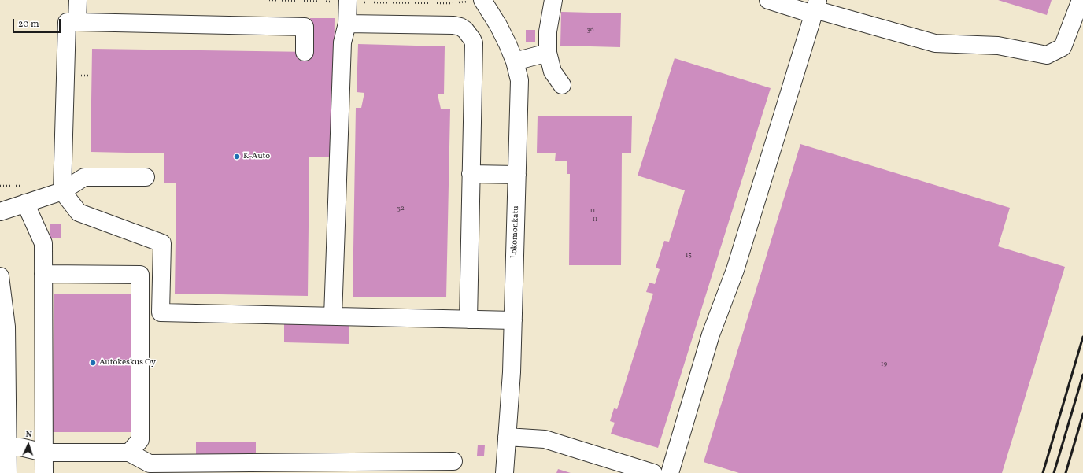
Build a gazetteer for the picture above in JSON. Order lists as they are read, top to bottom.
{
  "streets": {
    "street": ["Lokomonkatu"]
  },
  "places": ["K-Auto", "Autokeskus Oy"],
  "house_numbers": [
    "36",
    "32",
    "11",
    "11",
    "15",
    "19"
  ],
  "scale_bar": "20 m",
  "north": "top"
}
